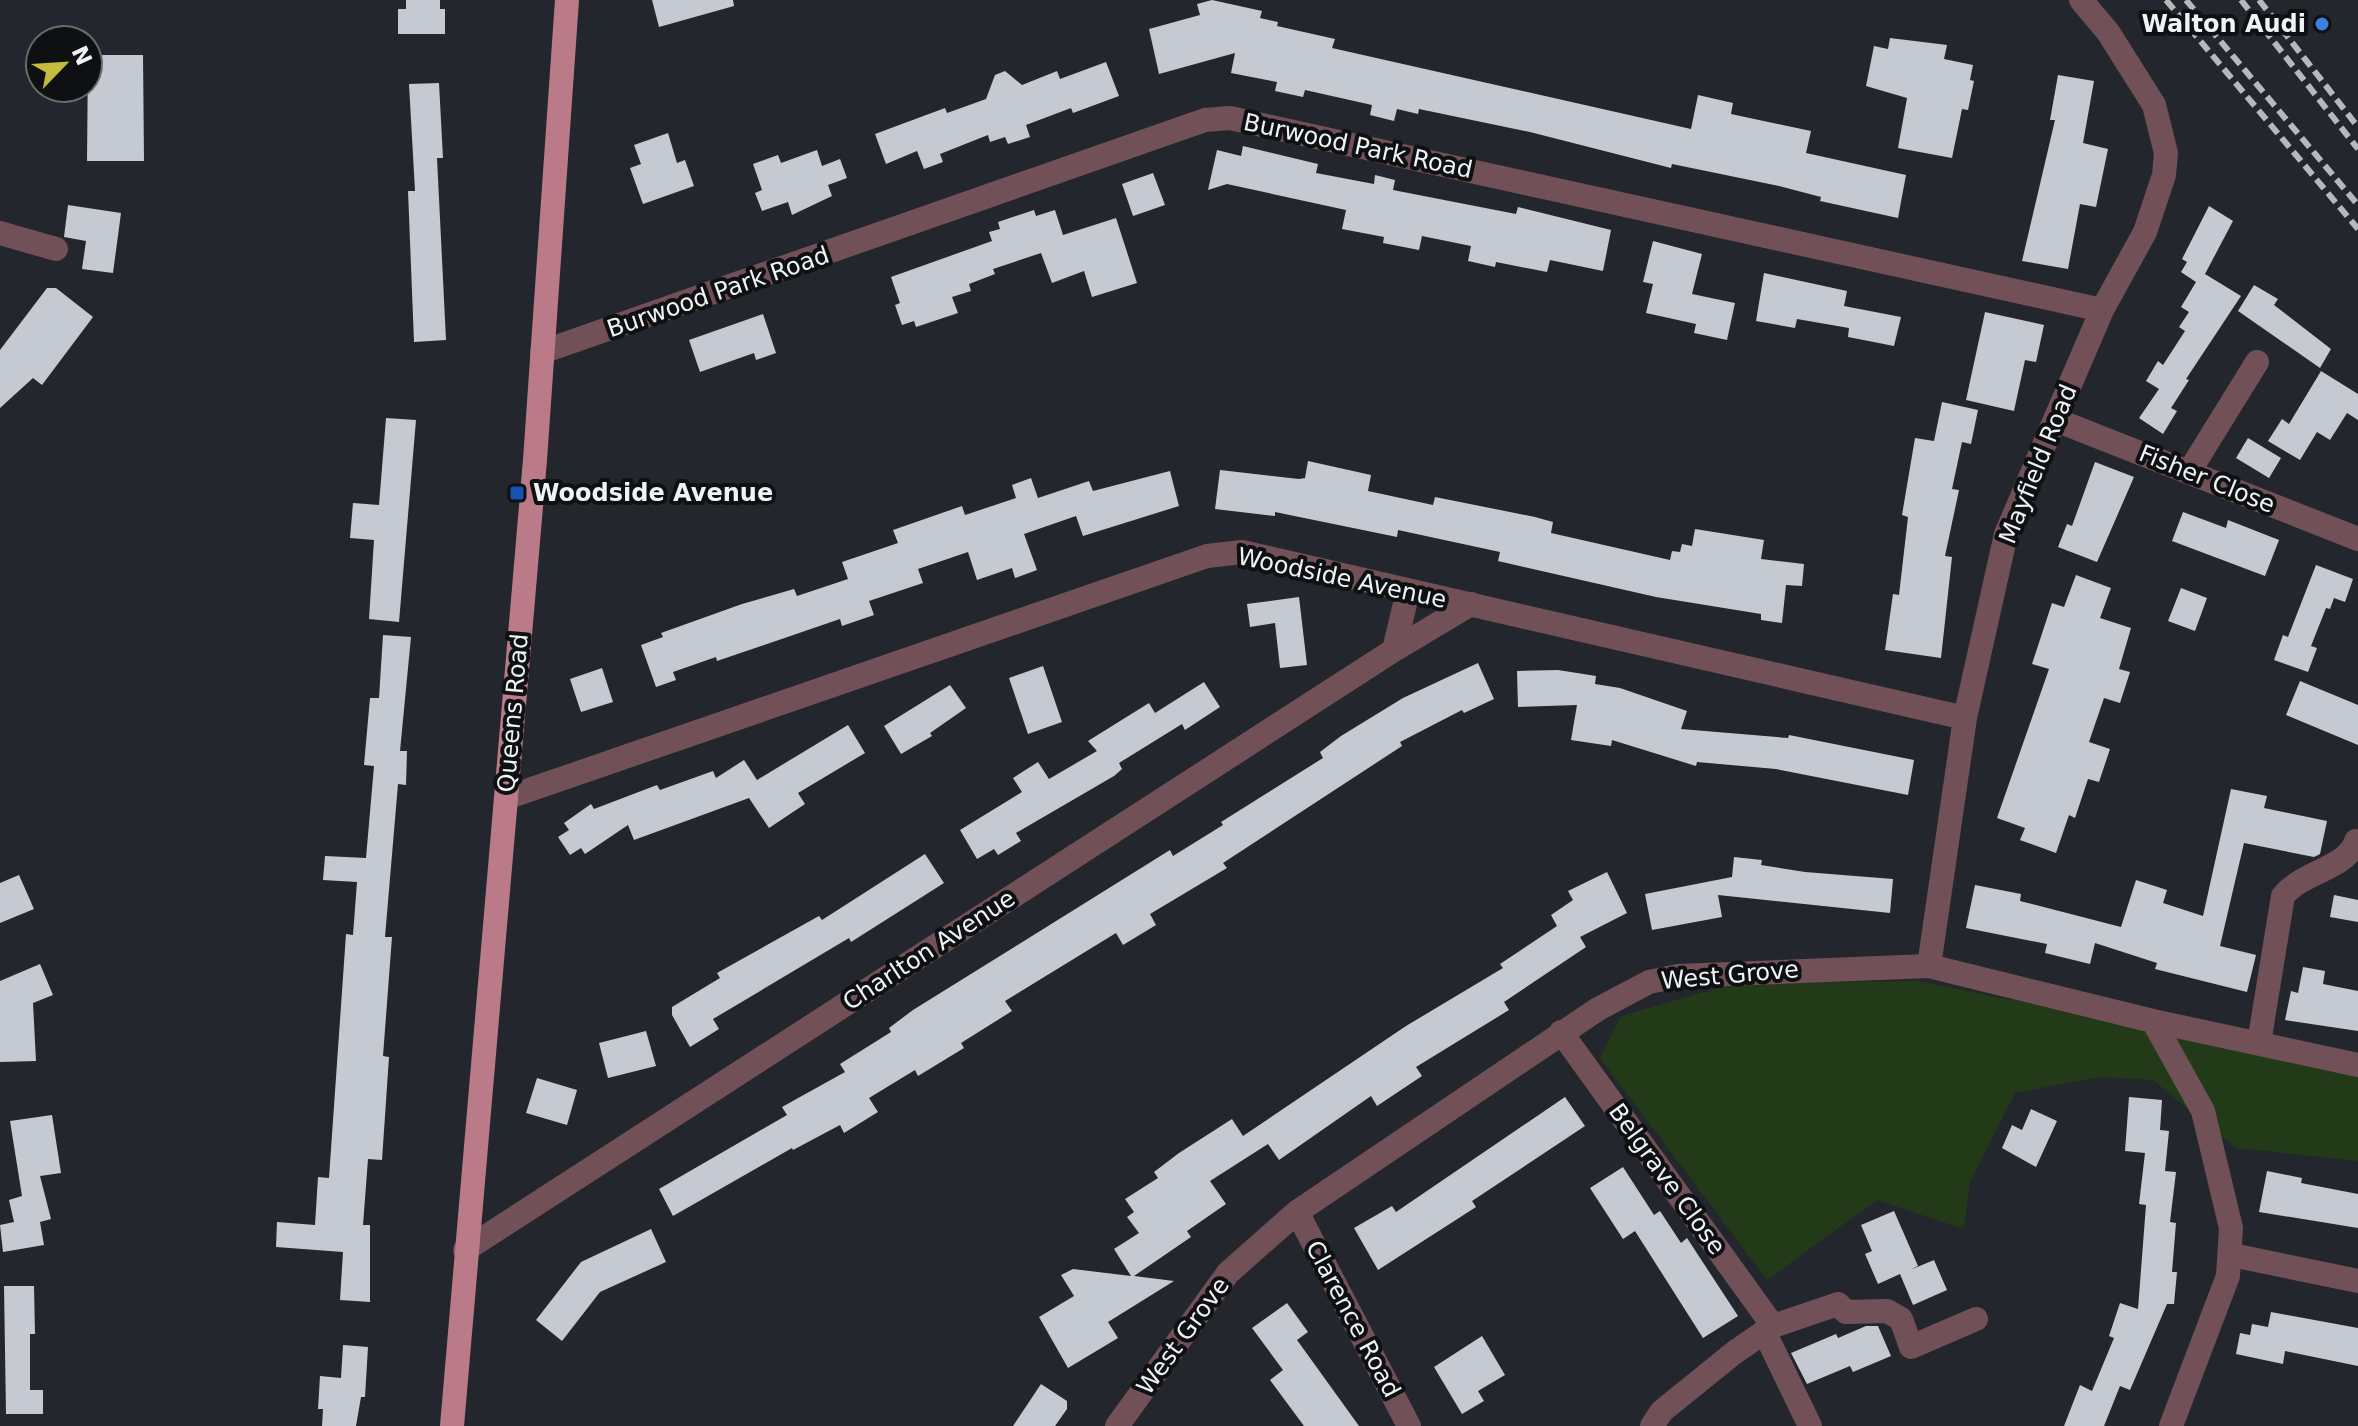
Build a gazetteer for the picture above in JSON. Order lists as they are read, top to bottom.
{
  "streets": {
    "main road": ["Queens Road"],
    "street": [
      "Burwood Park Road",
      "Mayfield Road",
      "Fisher Close",
      "Woodside Avenue",
      "Charlton Avenue",
      "West Grove",
      "Belgrave Close",
      "Clarence Road"
    ]
  },
  "crossings": [
    ["Burwood Park Road", "Mayfield Road"],
    ["Burwood Park Road", "Queens Road"],
    ["Mayfield Road", "Fisher Close"],
    ["Mayfield Road", "Woodside Avenue"],
    ["Mayfield Road", "West Grove"],
    ["Woodside Avenue", "Queens Road"],
    ["Woodside Avenue", "Charlton Avenue"],
    ["Queens Road", "Charlton Avenue"],
    ["West Grove", "Belgrave Close"],
    ["West Grove", "Clarence Road"]
  ],
  "places": {
    "other": ["Walton Audi"],
    "transit": ["Woodside Avenue"]
  },
  "north": "top right"
}
